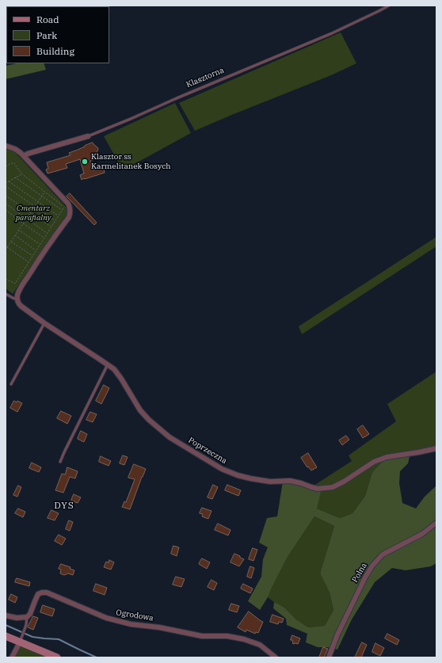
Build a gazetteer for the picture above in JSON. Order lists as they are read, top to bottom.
{
  "streets": {
    "street": [
      "Klasztorna",
      "Poprzeczna",
      "Polna",
      "Ogrodowa"
    ]
  },
  "districts": ["DYS"],
  "parks": ["Cmentarz parafialny"],
  "places": ["Klasztor ss Karmelitanek Bosych"],
  "legend": ["Road", "Park", "Building"]
}
